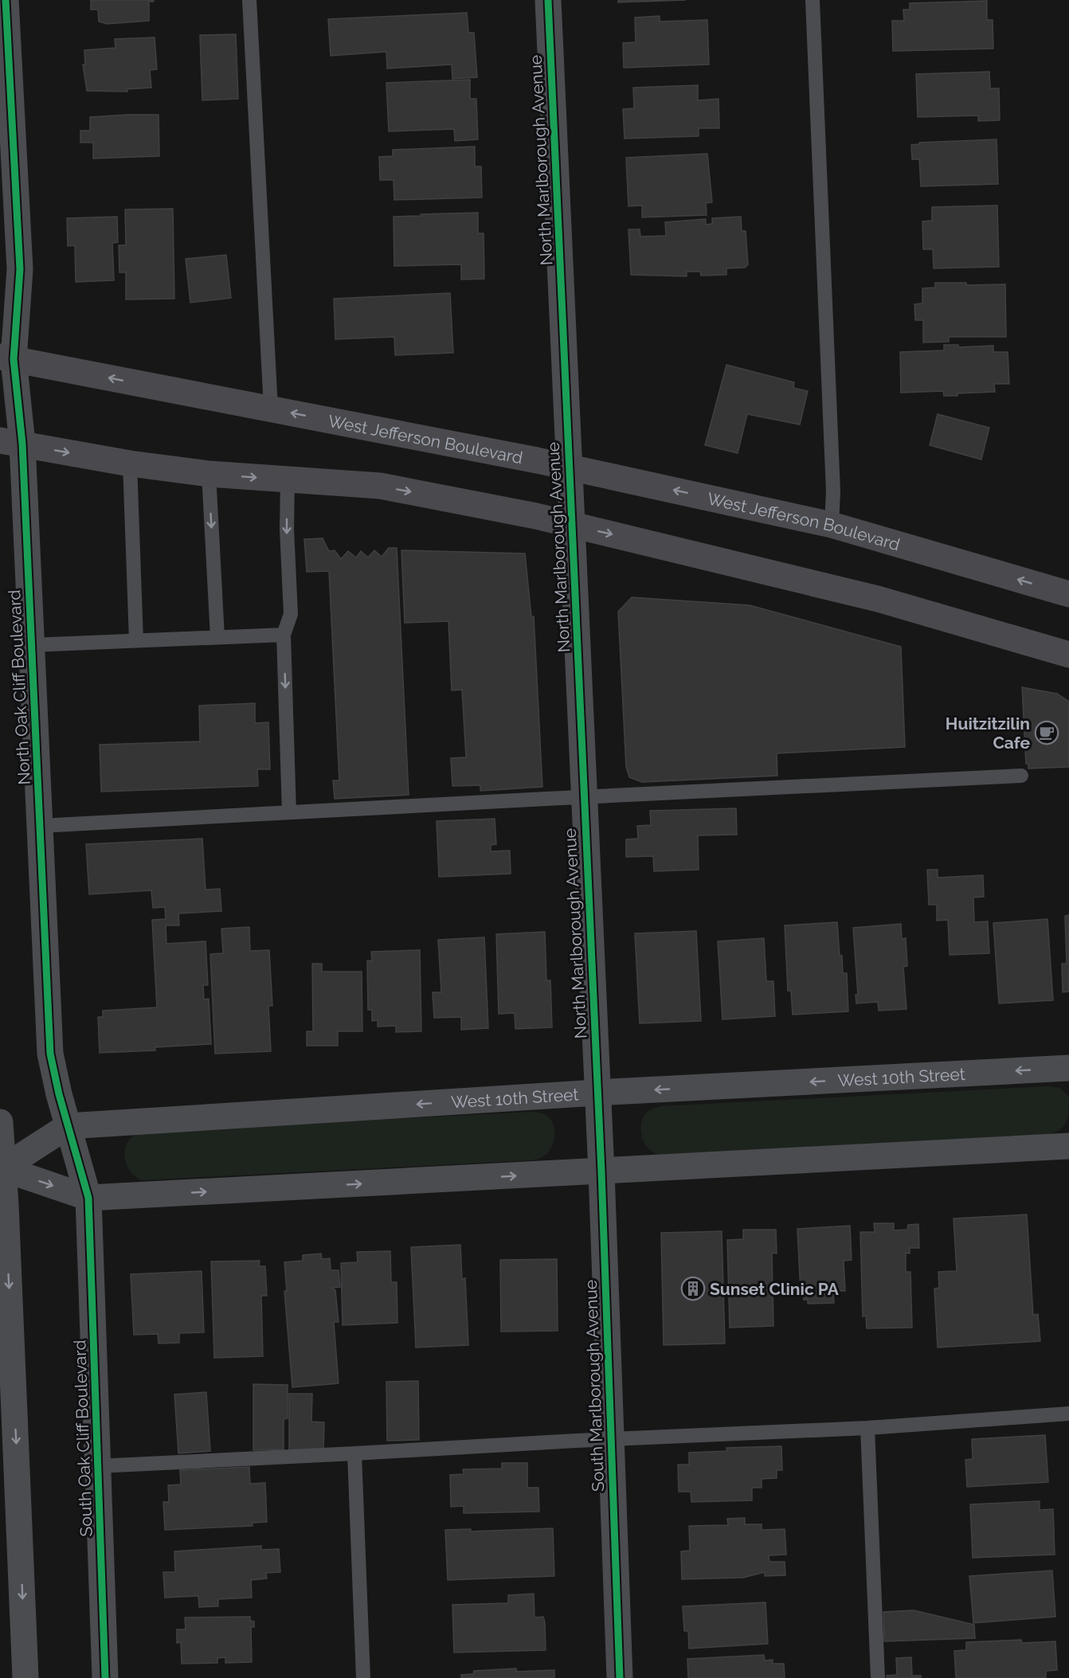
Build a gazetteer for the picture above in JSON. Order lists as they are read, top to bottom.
{
  "streets": {
    "main road": ["West Jefferson Boulevard"],
    "street": [
      "North Marlborough Avenue",
      "North Oak Cliff Boulevard",
      "West 10th Street",
      "South Marlborough Avenue",
      "South Oak Cliff Boulevard"
    ]
  },
  "crossings": [
    ["North Marlborough Avenue", "West Jefferson Boulevard"],
    ["North Marlborough Avenue", "West 10th Street"],
    ["North Marlborough Avenue", "South Marlborough Avenue"],
    ["West Jefferson Boulevard", "North Oak Cliff Boulevard"],
    ["North Oak Cliff Boulevard", "West 10th Street"],
    ["North Oak Cliff Boulevard", "South Oak Cliff Boulevard"],
    ["West 10th Street", "South Marlborough Avenue"]
  ],
  "places": {
    "cafe": ["Huitzitzilin Cafe"],
    "building": ["Sunset Clinic PA"]
  }
}
